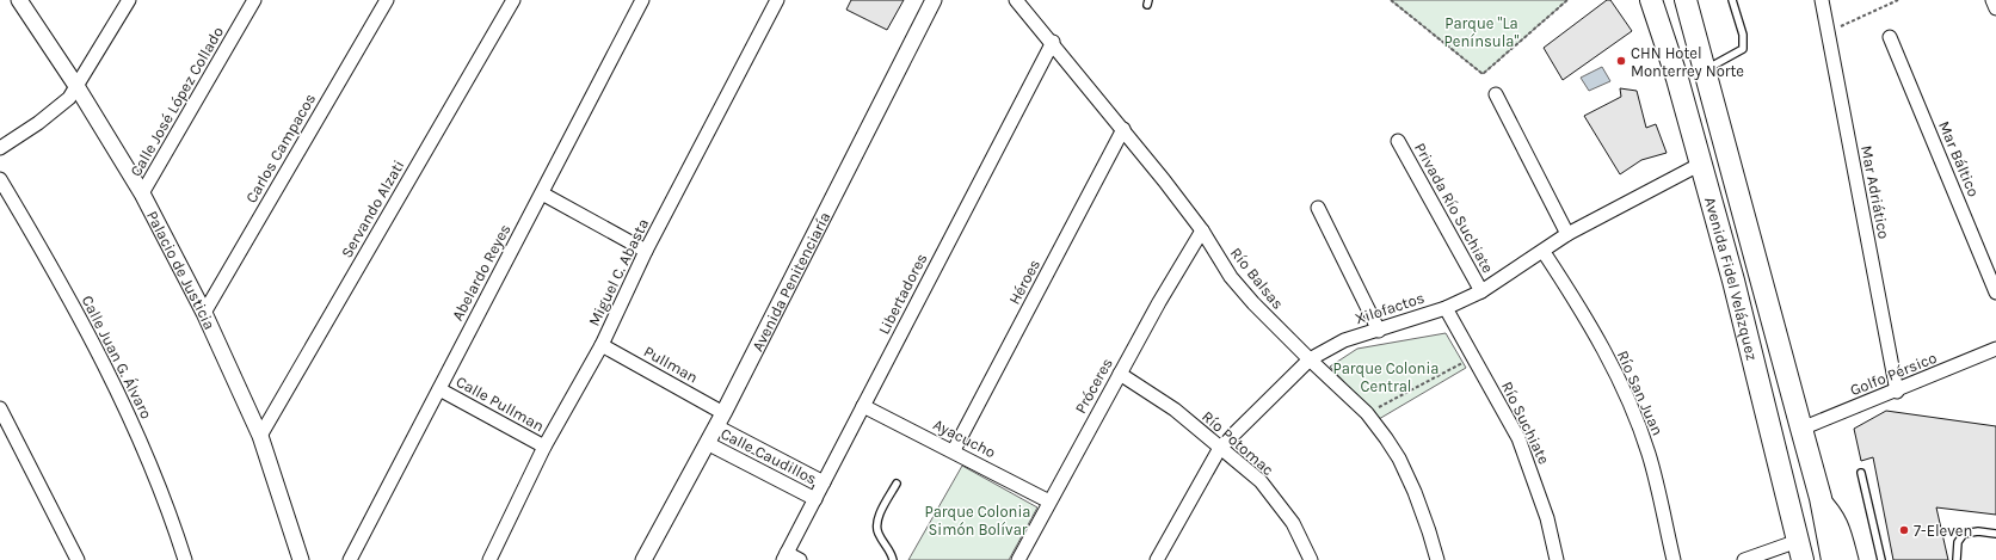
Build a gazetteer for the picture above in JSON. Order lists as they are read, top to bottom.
{
  "streets": {
    "highway": ["Avenida Fidel Velázquez"],
    "street": [
      "Calle José López Collado",
      "Carlos Campacos",
      "Mar Báltico",
      "Mar Adriático",
      "Privada Río Suchiate",
      "Servando Alzati",
      "Palacio de Justicia",
      "Abelardo Reyes",
      "Miguel C. Abasta",
      "Río Balsas",
      "Avenida Penitenciaría",
      "Héroes",
      "Libertadores",
      "Xilofactos",
      "Calle Juan G. Álvaro",
      "Pullman",
      "Golfo Pérsico",
      "Próceres",
      "Río San Juan",
      "Calle Pullman",
      "Río Suchiate",
      "Ayacucho",
      "Río Potomac",
      "Calle Caudillos"
    ]
  },
  "crossings": [
    ["Calle José López Collado", "Palacio de Justicia"],
    ["Carlos Campacos", "Palacio de Justicia"],
    ["Mar Adriático", "Golfo Pérsico"],
    ["Privada Río Suchiate", "Xilofactos"],
    ["Servando Alzati", "Palacio de Justicia"],
    ["Abelardo Reyes", "Calle Pullman"],
    ["Miguel C. Abasta", "Pullman"],
    ["Miguel C. Abasta", "Calle Pullman"],
    ["Río Balsas", "Héroes"],
    ["Río Balsas", "Libertadores"],
    ["Río Balsas", "Xilofactos"],
    ["Río Balsas", "Próceres"],
    ["Avenida Fidel Velázquez", "Xilofactos"],
    ["Avenida Fidel Velázquez", "Golfo Pérsico"],
    ["Avenida Penitenciaría", "Pullman"],
    ["Avenida Penitenciaría", "Calle Caudillos"],
    ["Héroes", "Ayacucho"],
    ["Libertadores", "Ayacucho"],
    ["Libertadores", "Calle Caudillos"],
    ["Xilofactos", "Río San Juan"],
    ["Xilofactos", "Río Suchiate"],
    ["Xilofactos", "Río Potomac"],
    ["Pullman", "Calle Caudillos"],
    ["Próceres", "Ayacucho"],
    ["Próceres", "Río Potomac"]
  ],
  "parks": ["Parque \"La Península\"", "Parque Colonia Central", "Parque Colonia Simón Bolívar"],
  "places": ["CHN Hotel Monterrey Norte", "7-Eleven"]
}
